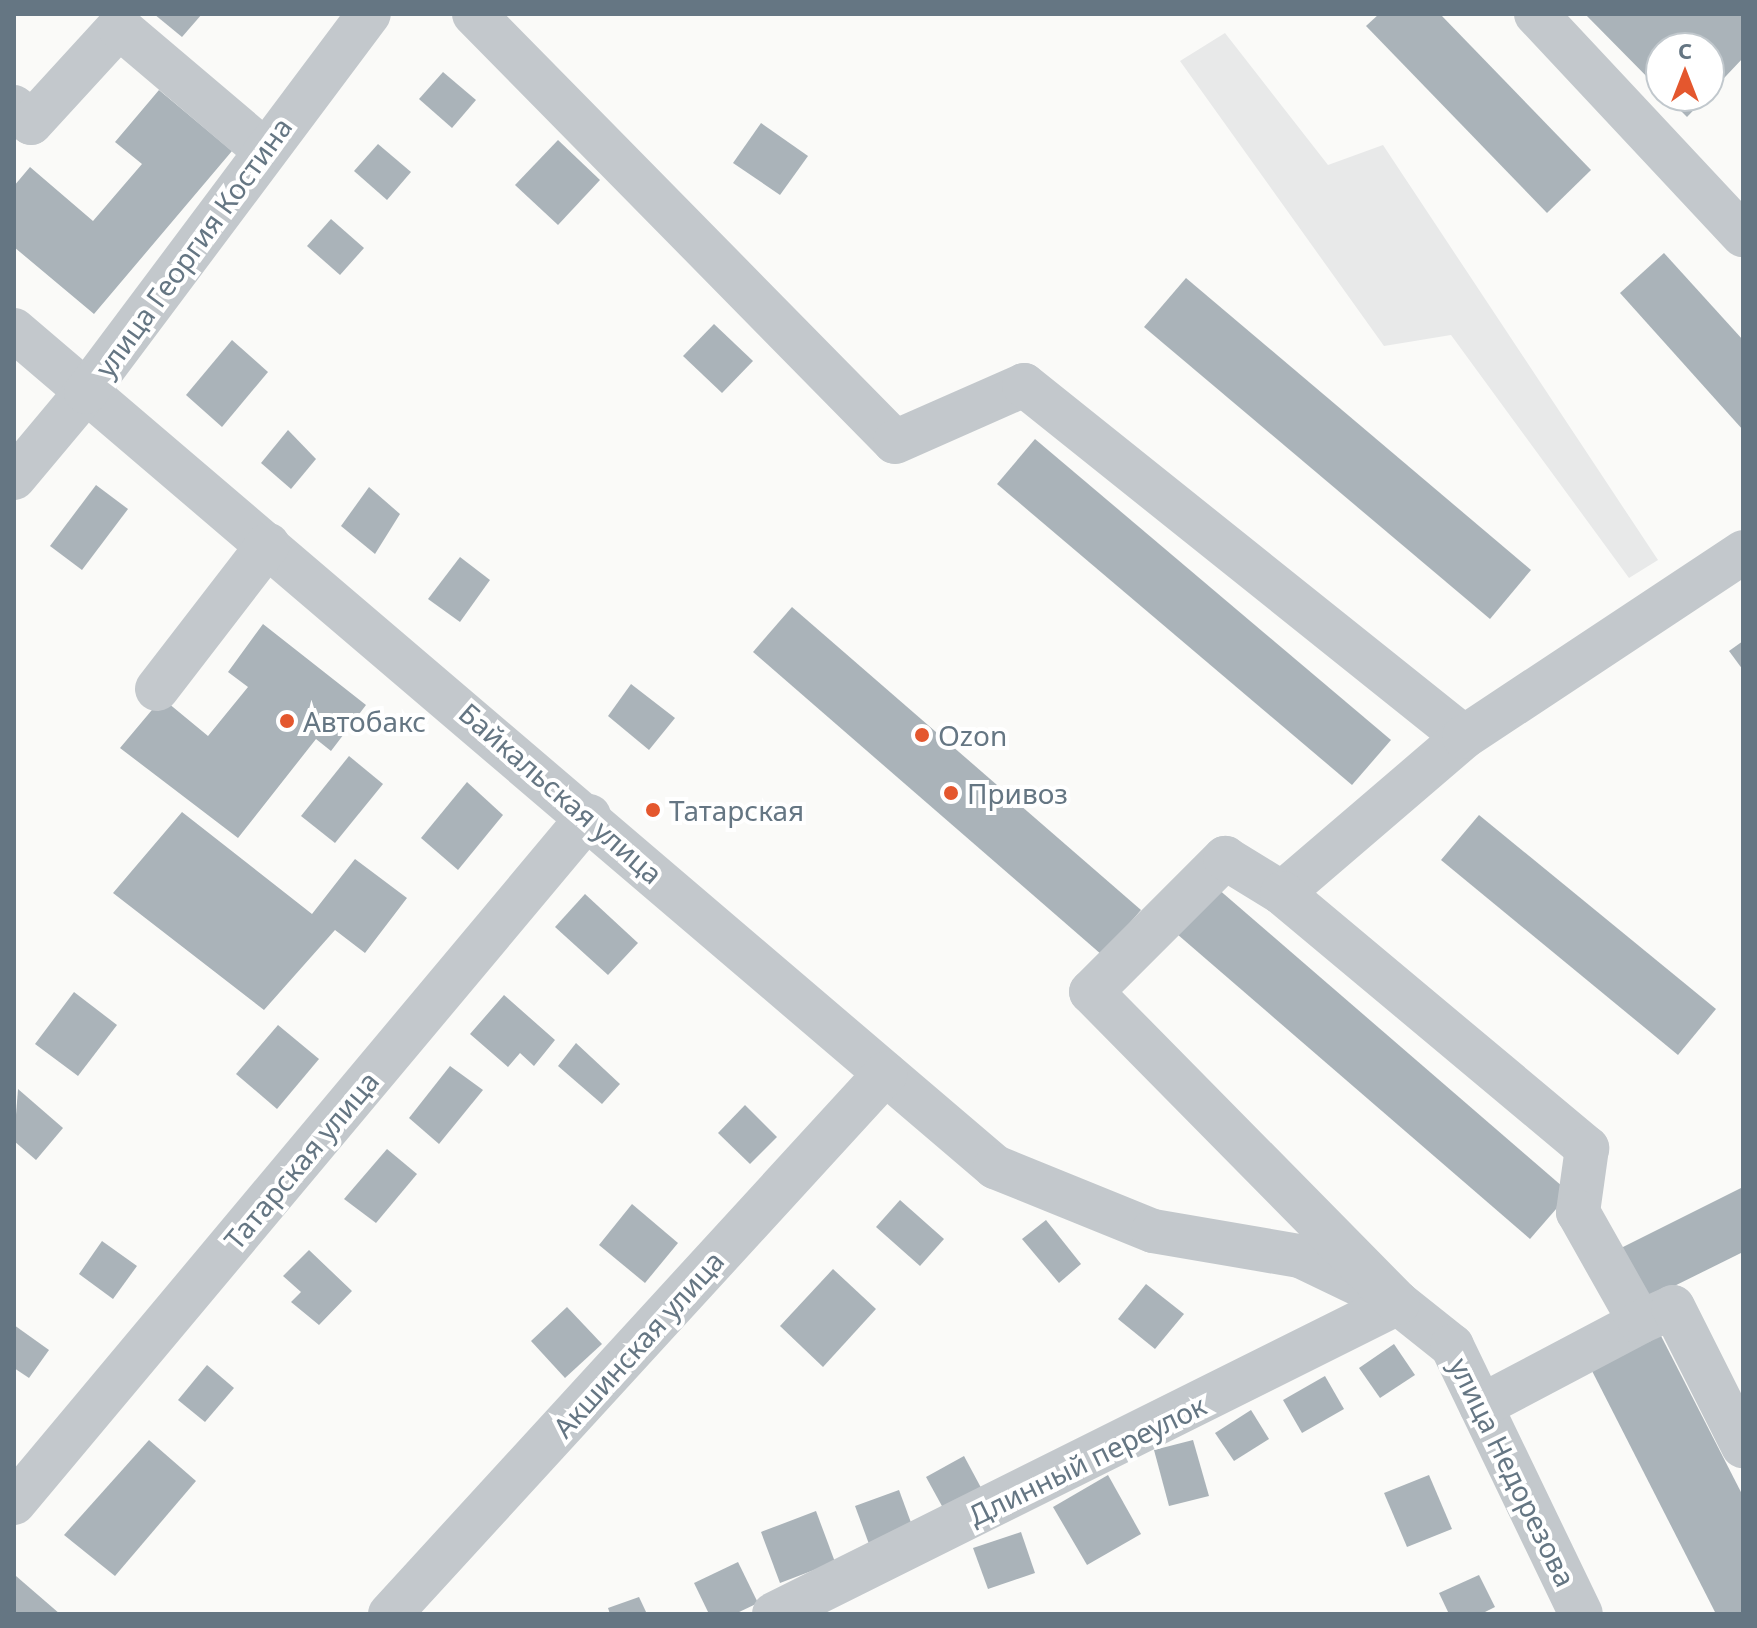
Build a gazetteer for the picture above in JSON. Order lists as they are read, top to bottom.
{
  "streets": {
    "street": [
      "улица Георгия Костина",
      "Байкальская улица",
      "Татарская улица",
      "Акшинская улица",
      "Длинный переулок",
      "улица Недорезова"
    ]
  },
  "crossings": [
    ["улица Георгия Костина", "Байкальская улица"],
    ["Байкальская улица", "Татарская улица"],
    ["Байкальская улица", "Акшинская улица"],
    ["Байкальская улица", "улица Недорезова"],
    ["Акшинская улица", "улица Недорезова"],
    ["Длинный переулок", "улица Недорезова"]
  ],
  "places": [
    "Автобакс",
    "Ozon",
    "Привоз",
    "Татарская"
  ],
  "north": "top"
}
